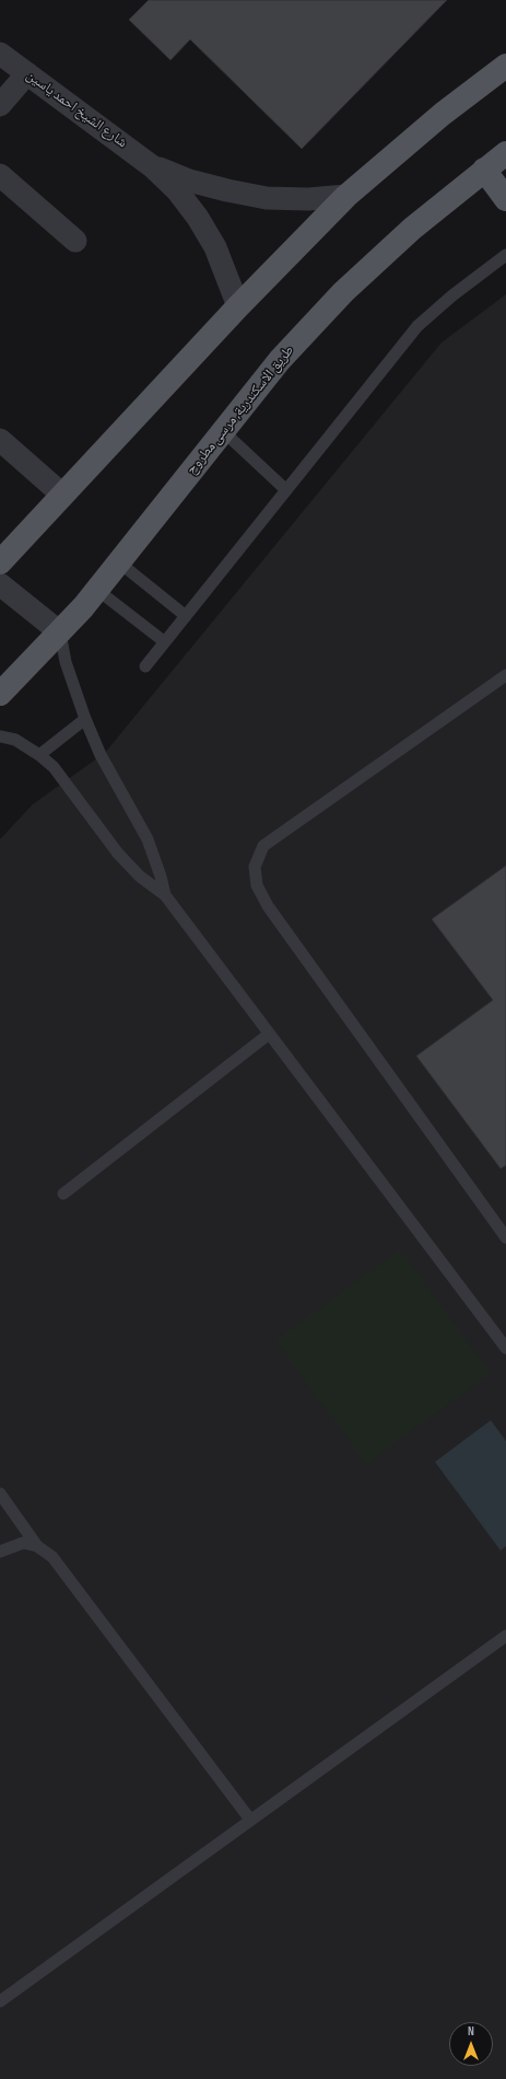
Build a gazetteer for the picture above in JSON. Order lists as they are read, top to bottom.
{
  "streets": {
    "main road": ["طريق الاسكندرية, مرسى مطروح"],
    "street": ["شارع الشيخ احمد ياسين"]
  },
  "north": "top"
}
